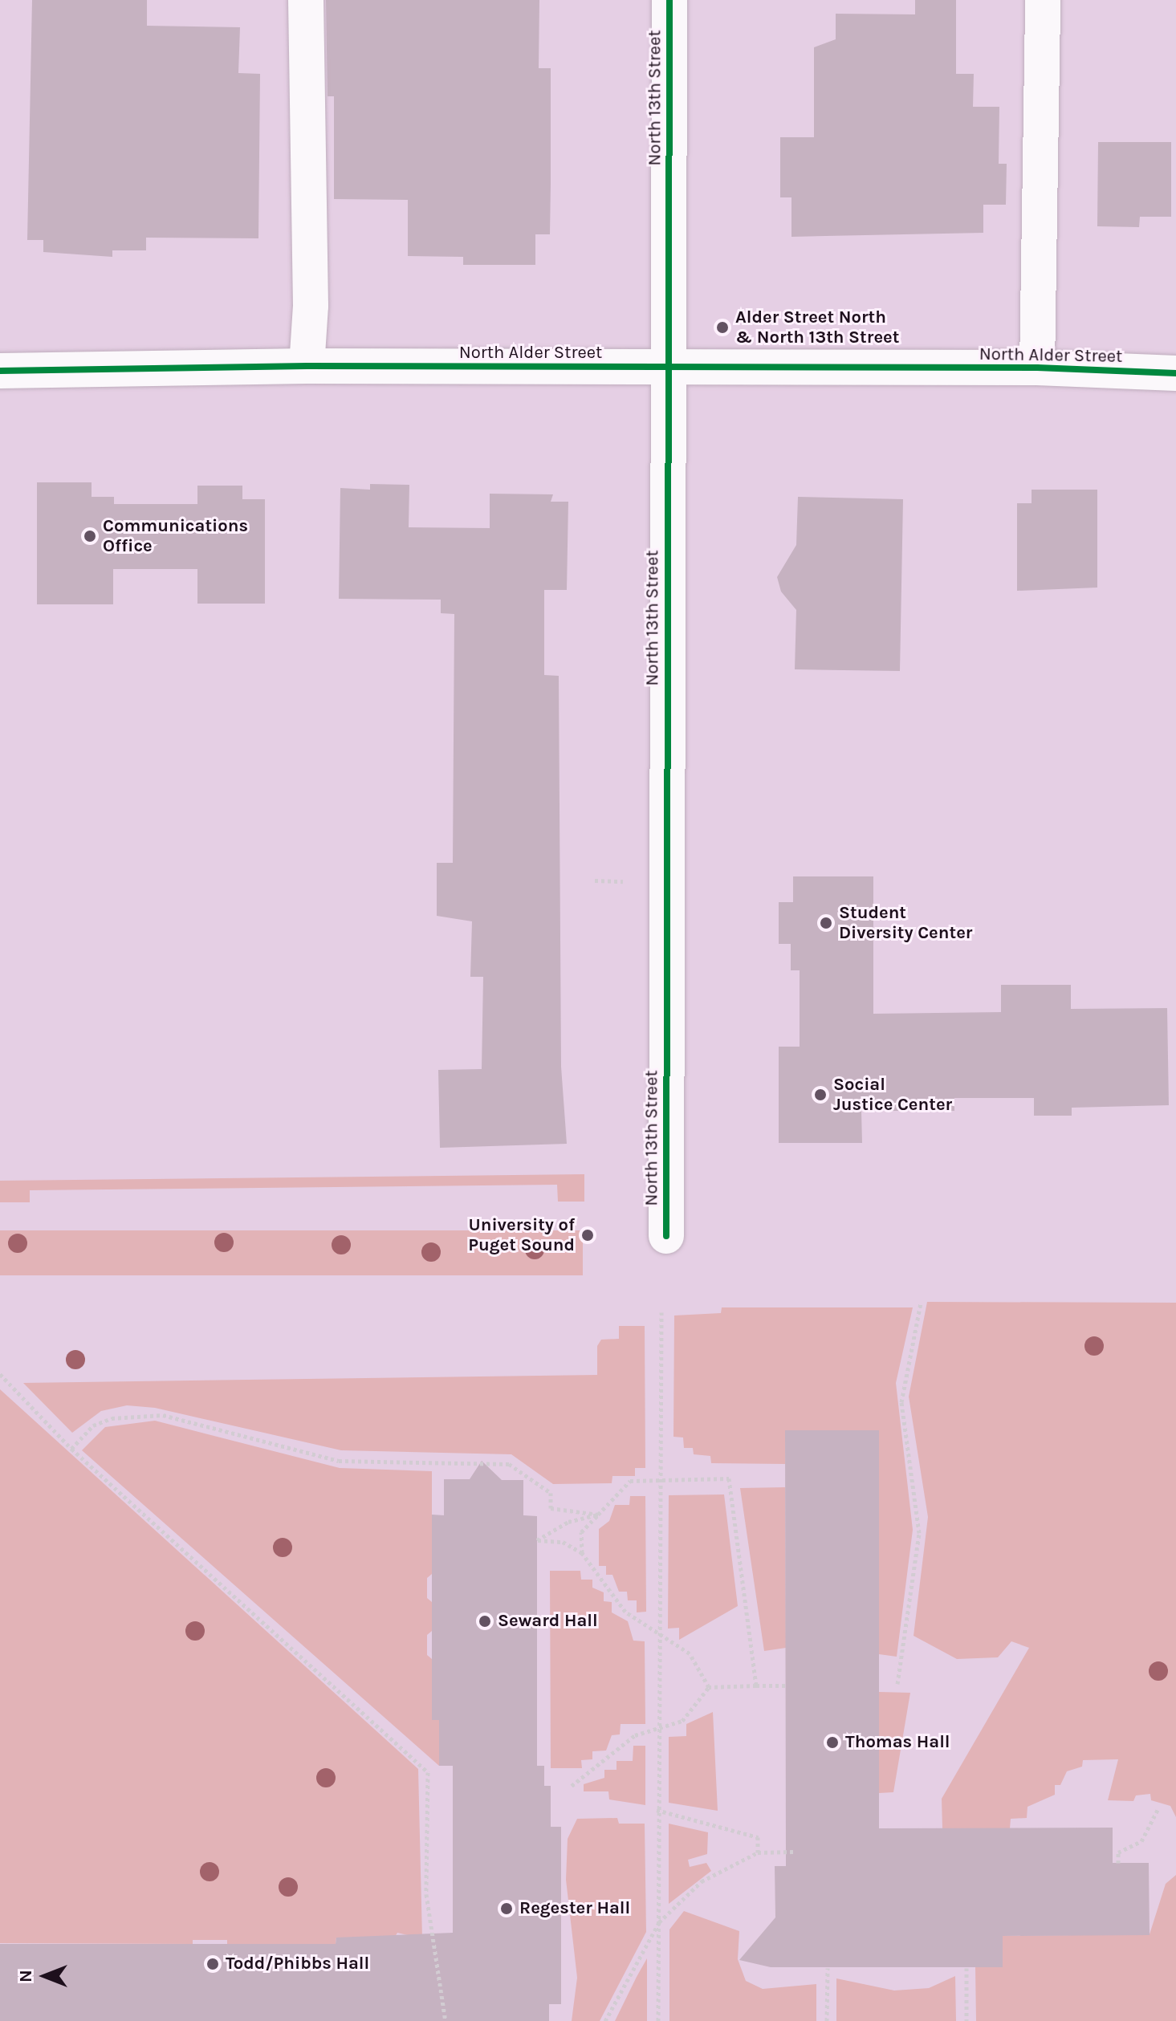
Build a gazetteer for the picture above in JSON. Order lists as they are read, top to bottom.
{
  "streets": {
    "street": ["North 13th Street", "North Alder Street"]
  },
  "crossings": [
    ["North 13th Street", "North Alder Street"]
  ],
  "places": [
    "Alder Street North & North 13th Street",
    "Communications Office",
    "Student Diversity Center",
    "Social Justice Center",
    "University of Puget Sound",
    "Seward Hall",
    "Thomas Hall",
    "Regester Hall",
    "Todd/Phibbs Hall"
  ],
  "north": "left"
}
